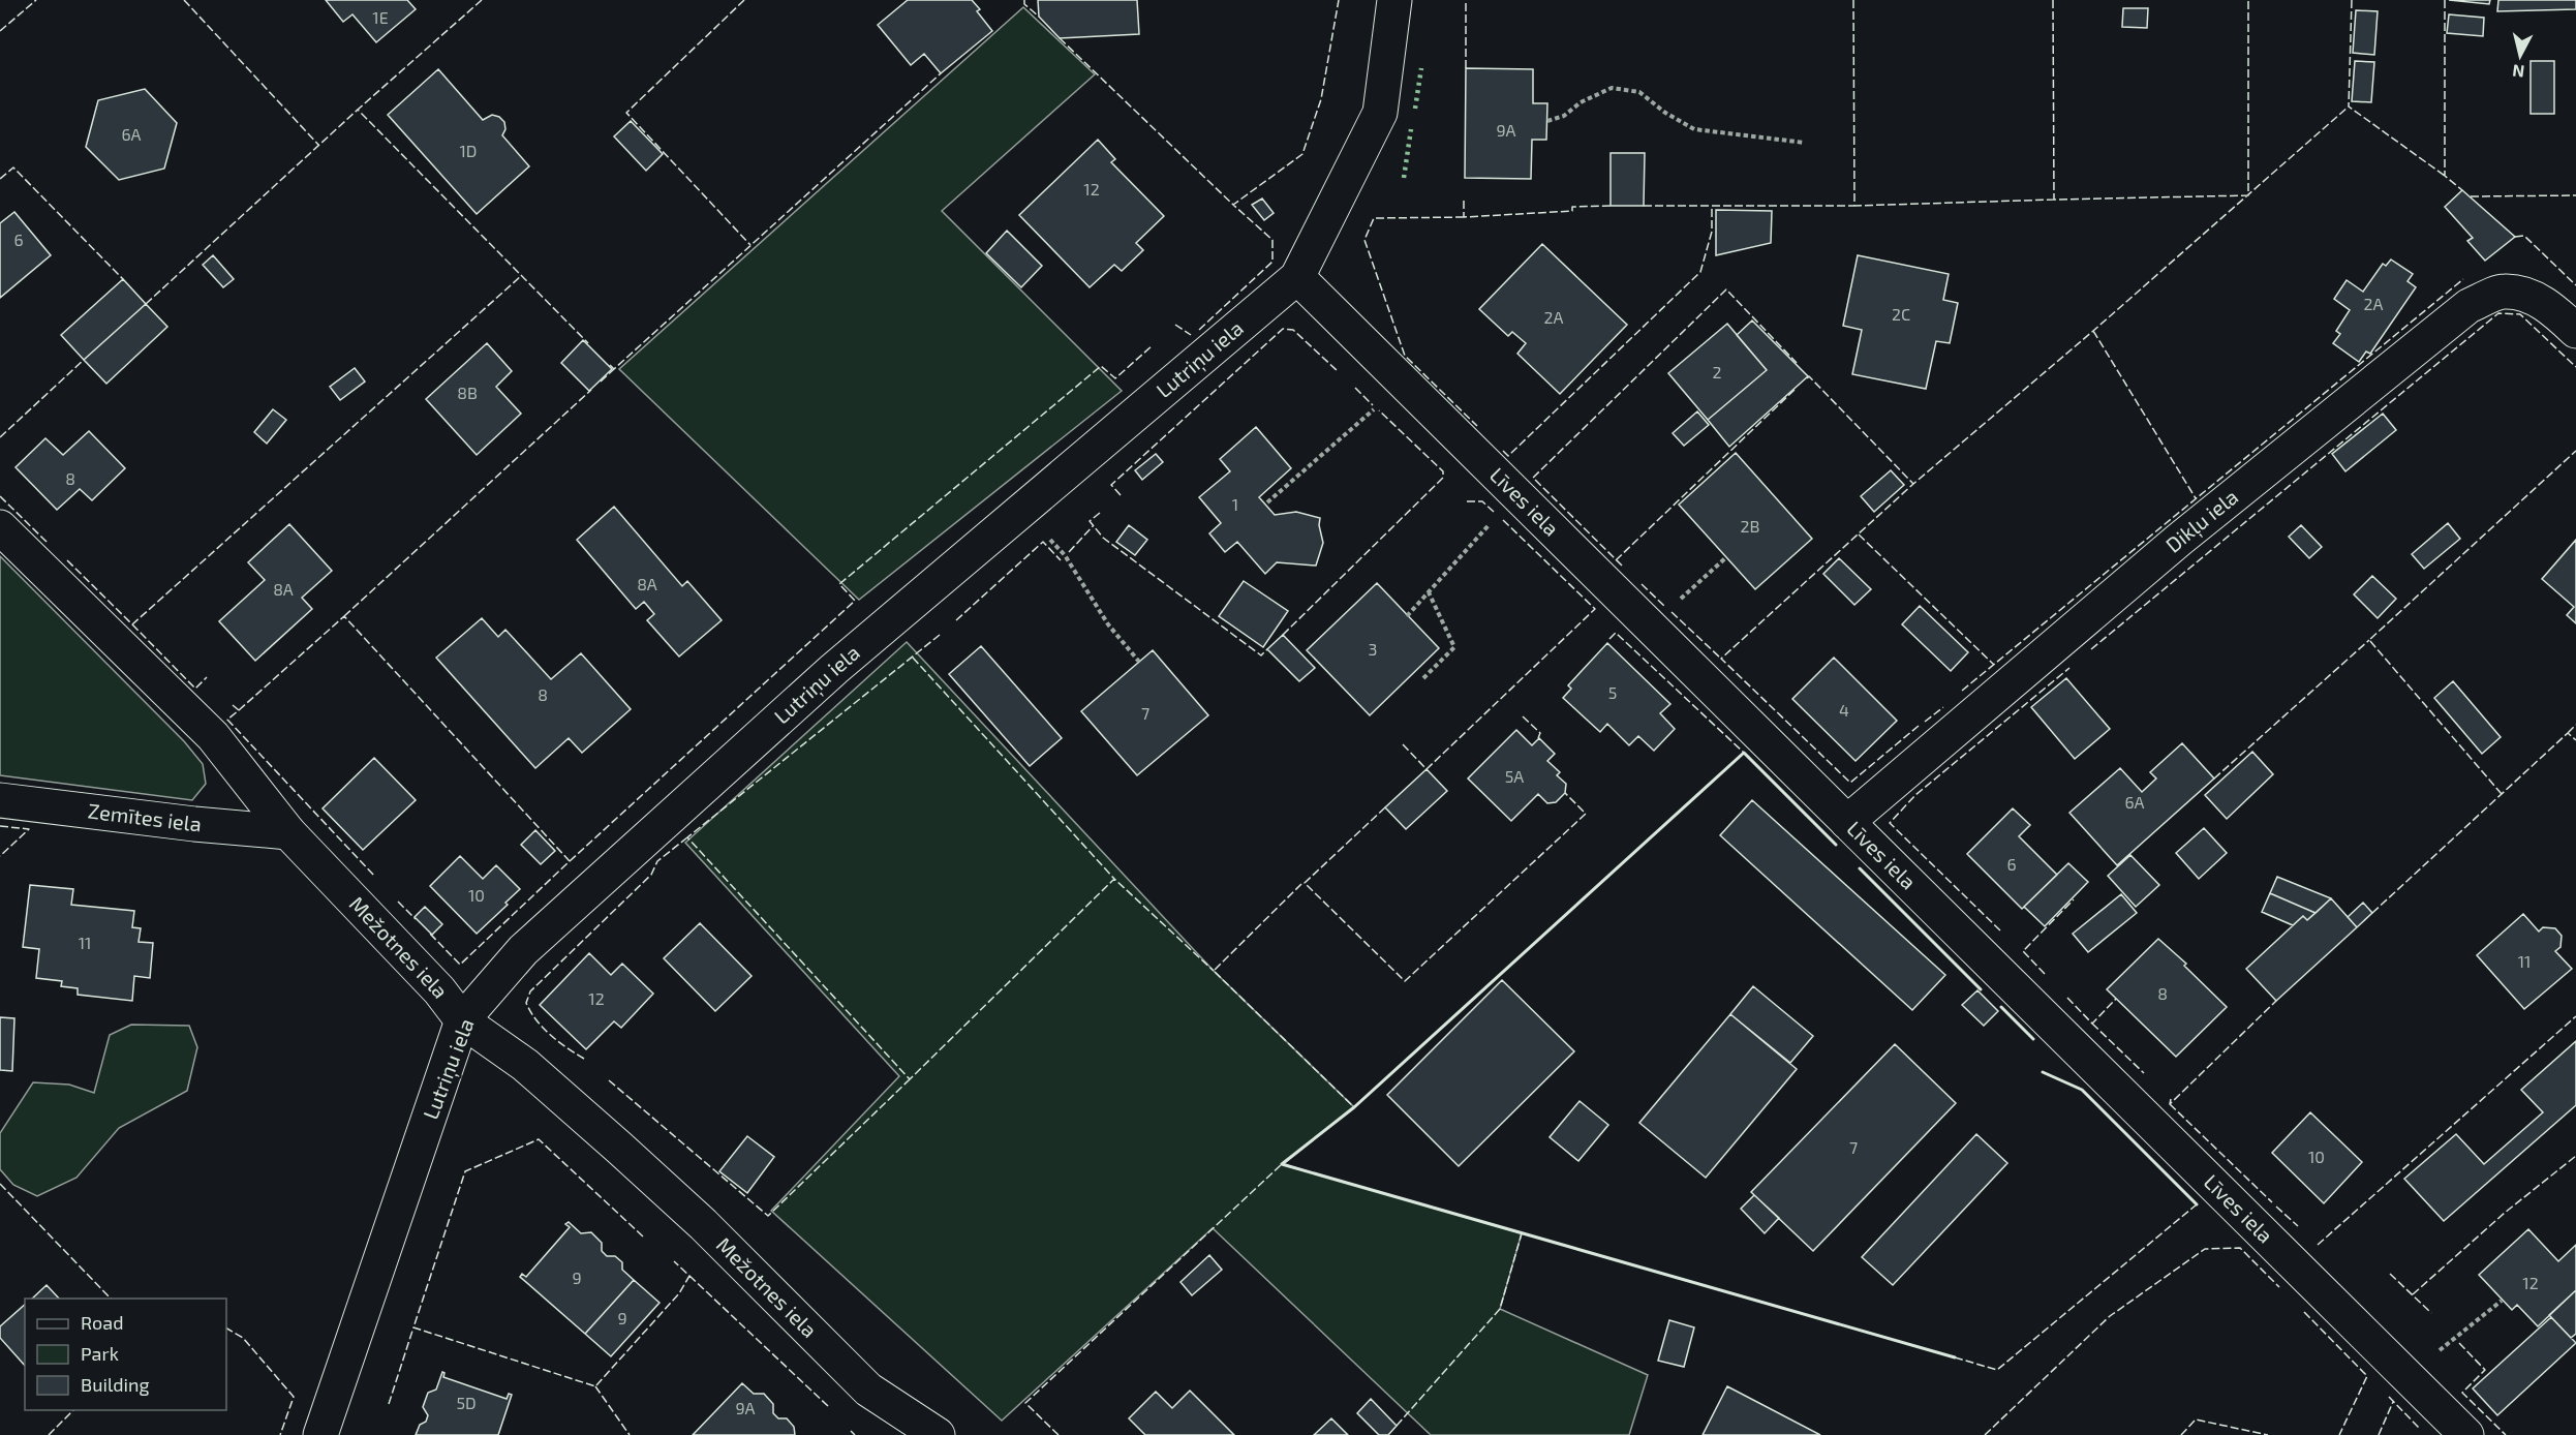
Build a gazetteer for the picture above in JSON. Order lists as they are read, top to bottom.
{
  "streets": {
    "street": [
      "Lutriņu iela",
      "Līves iela",
      "Dikļu iela",
      "Zemītes iela",
      "Mežotnes iela"
    ]
  },
  "crossings": [
    ["Lutriņu iela", "Līves iela"],
    ["Lutriņu iela", "Mežotnes iela"],
    ["Līves iela", "Dikļu iela"],
    ["Zemītes iela", "Mežotnes iela"]
  ],
  "house_numbers": [
    "1E",
    "9A",
    "6A",
    "1D",
    "12",
    "6",
    "2A",
    "2C",
    "2A",
    "2",
    "8B",
    "8",
    "1",
    "2B",
    "8A",
    "8A",
    "3",
    "5",
    "8",
    "4",
    "7",
    "5A",
    "6A",
    "6",
    "10",
    "11",
    "11",
    "8",
    "12",
    "7",
    "10",
    "9",
    "12",
    "9",
    "5D",
    "9A"
  ],
  "legend": ["Road", "Park", "Building"],
  "north": "bottom"
}
